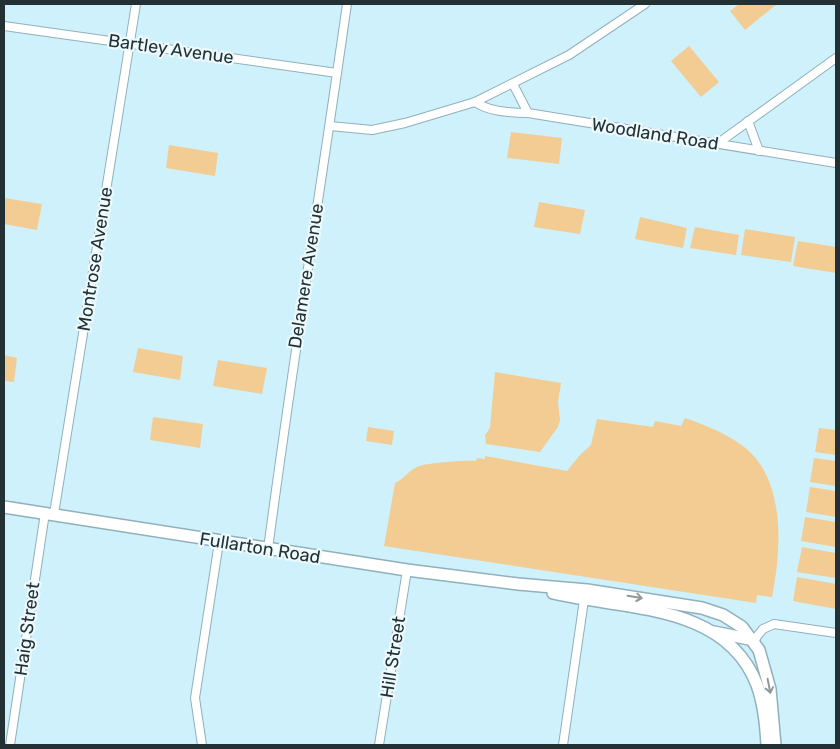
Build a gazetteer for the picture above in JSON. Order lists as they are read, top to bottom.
{
  "streets": {
    "main road": ["Fullarton Road"],
    "street": [
      "Bartley Avenue",
      "Woodland Road",
      "Montrose Avenue",
      "Delamere Avenue",
      "Haig Street",
      "Hill Street"
    ]
  },
  "crossings": [
    ["Bartley Avenue", "Montrose Avenue"],
    ["Bartley Avenue", "Delamere Avenue"],
    ["Montrose Avenue", "Fullarton Road"],
    ["Montrose Avenue", "Haig Street"],
    ["Delamere Avenue", "Fullarton Road"],
    ["Fullarton Road", "Haig Street"],
    ["Fullarton Road", "Hill Street"]
  ]
}
